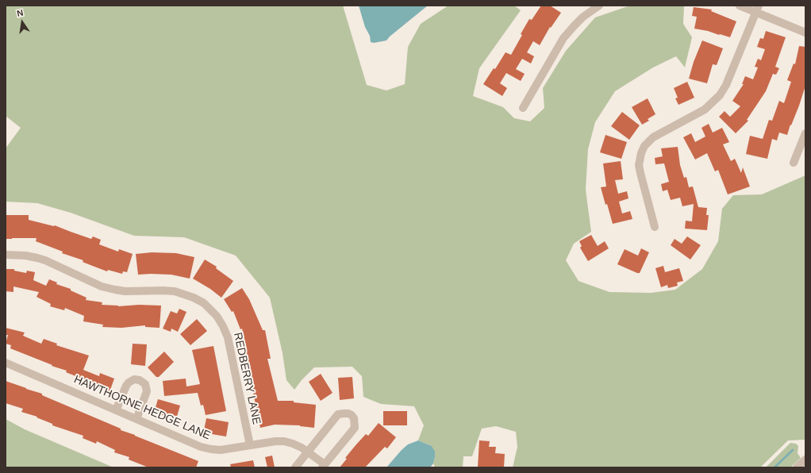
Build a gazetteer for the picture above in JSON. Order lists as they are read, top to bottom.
{
  "streets": {
    "street": ["REDBERRY LANE", "HAWTHORNE HEDGE LANE"]
  },
  "crossings": [
    ["REDBERRY LANE", "HAWTHORNE HEDGE LANE"]
  ],
  "north": "top"
}
